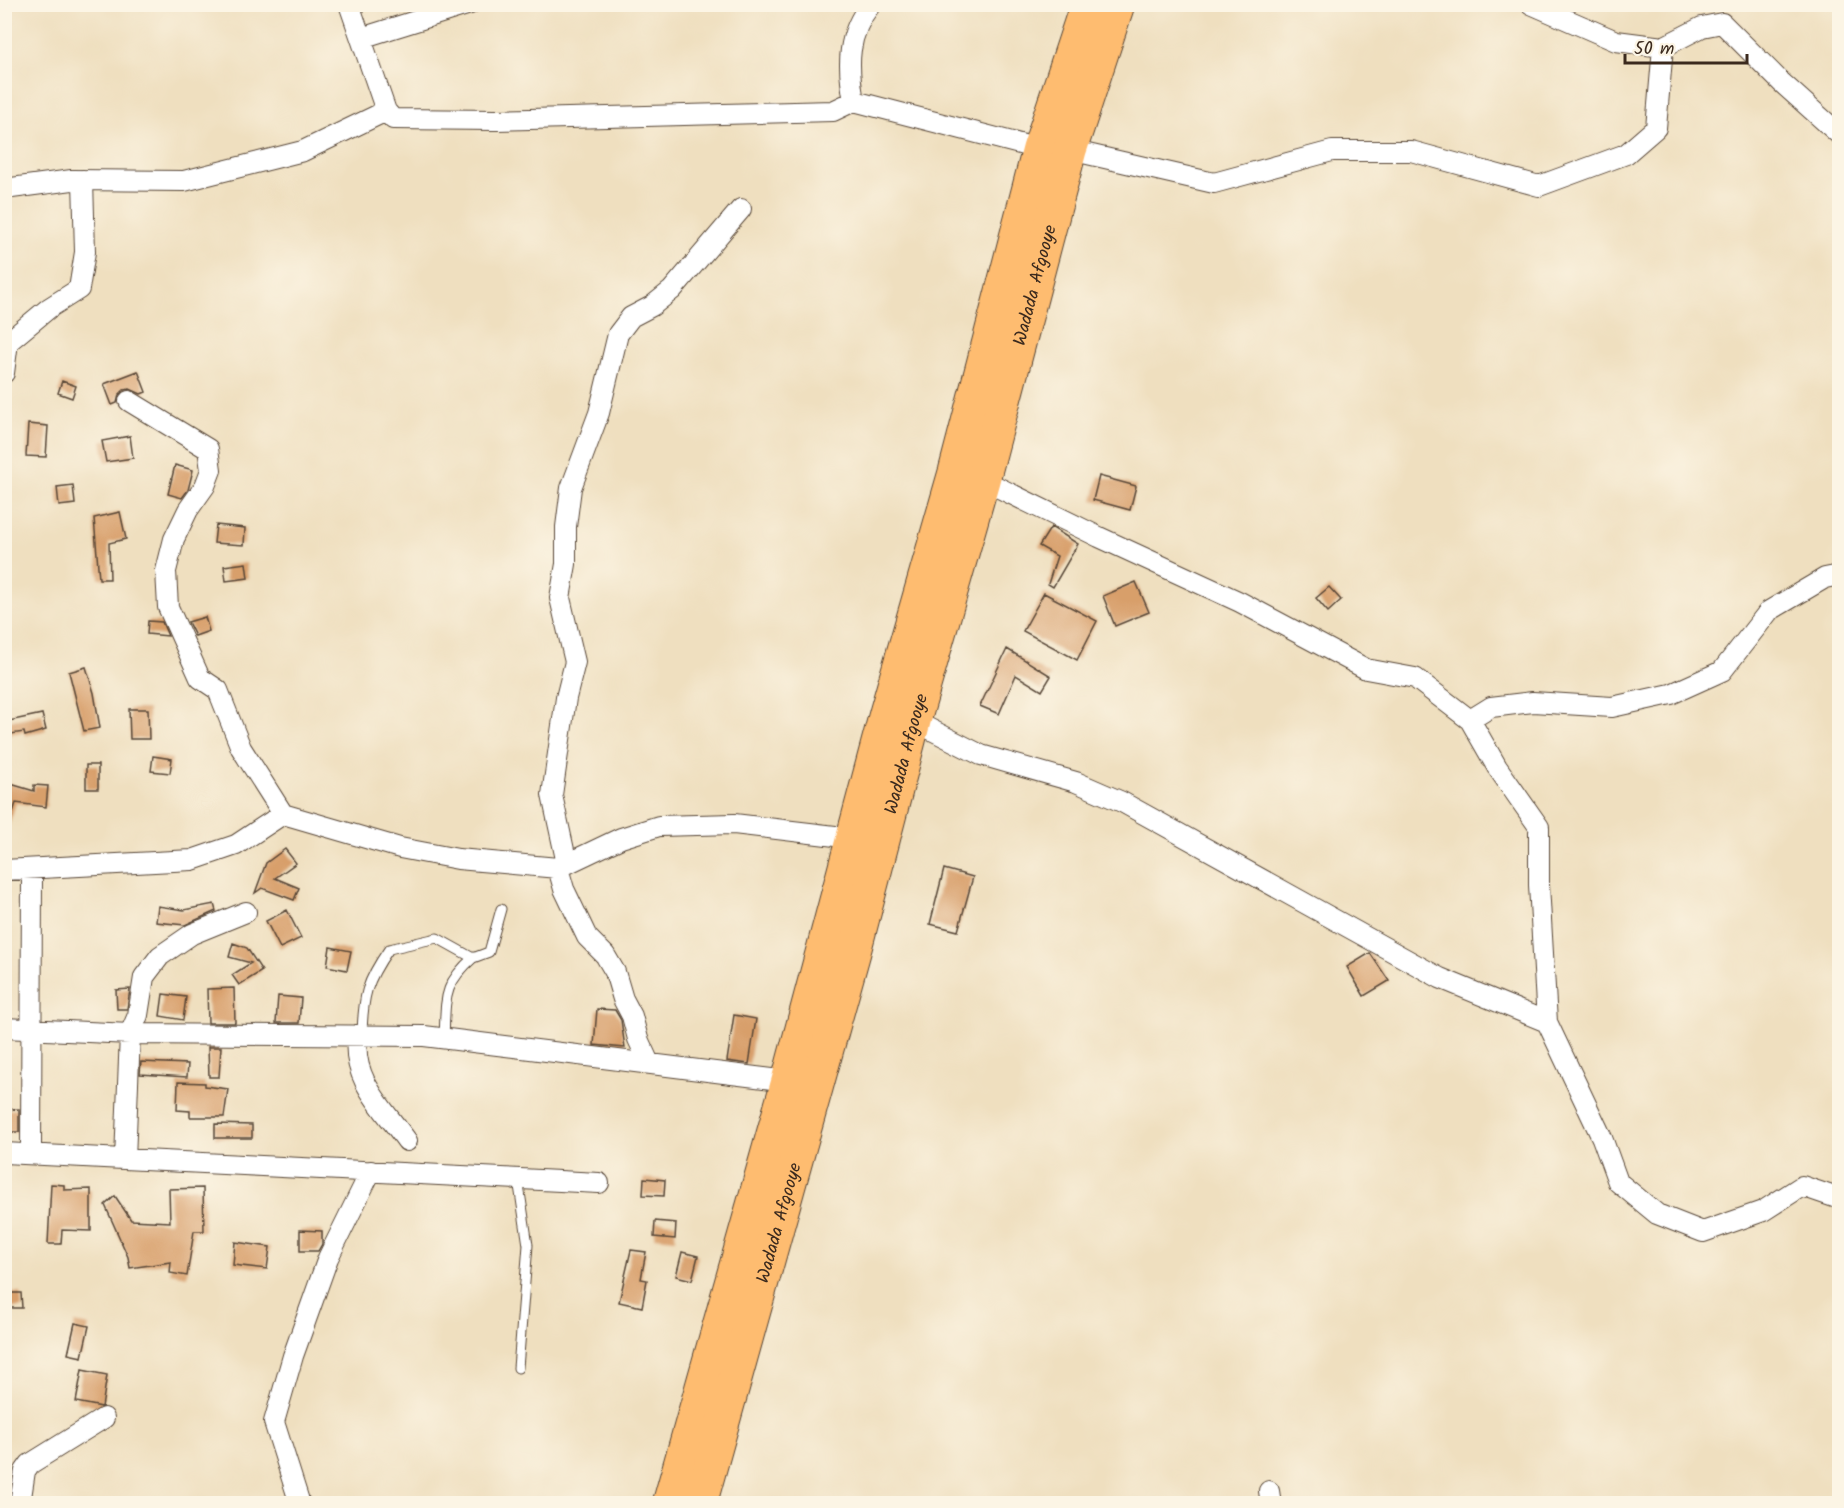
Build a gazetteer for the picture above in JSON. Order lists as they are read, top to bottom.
{
  "streets": {
    "highway": ["Wadada Afgooye"]
  },
  "scale_bar": "50 m"
}
